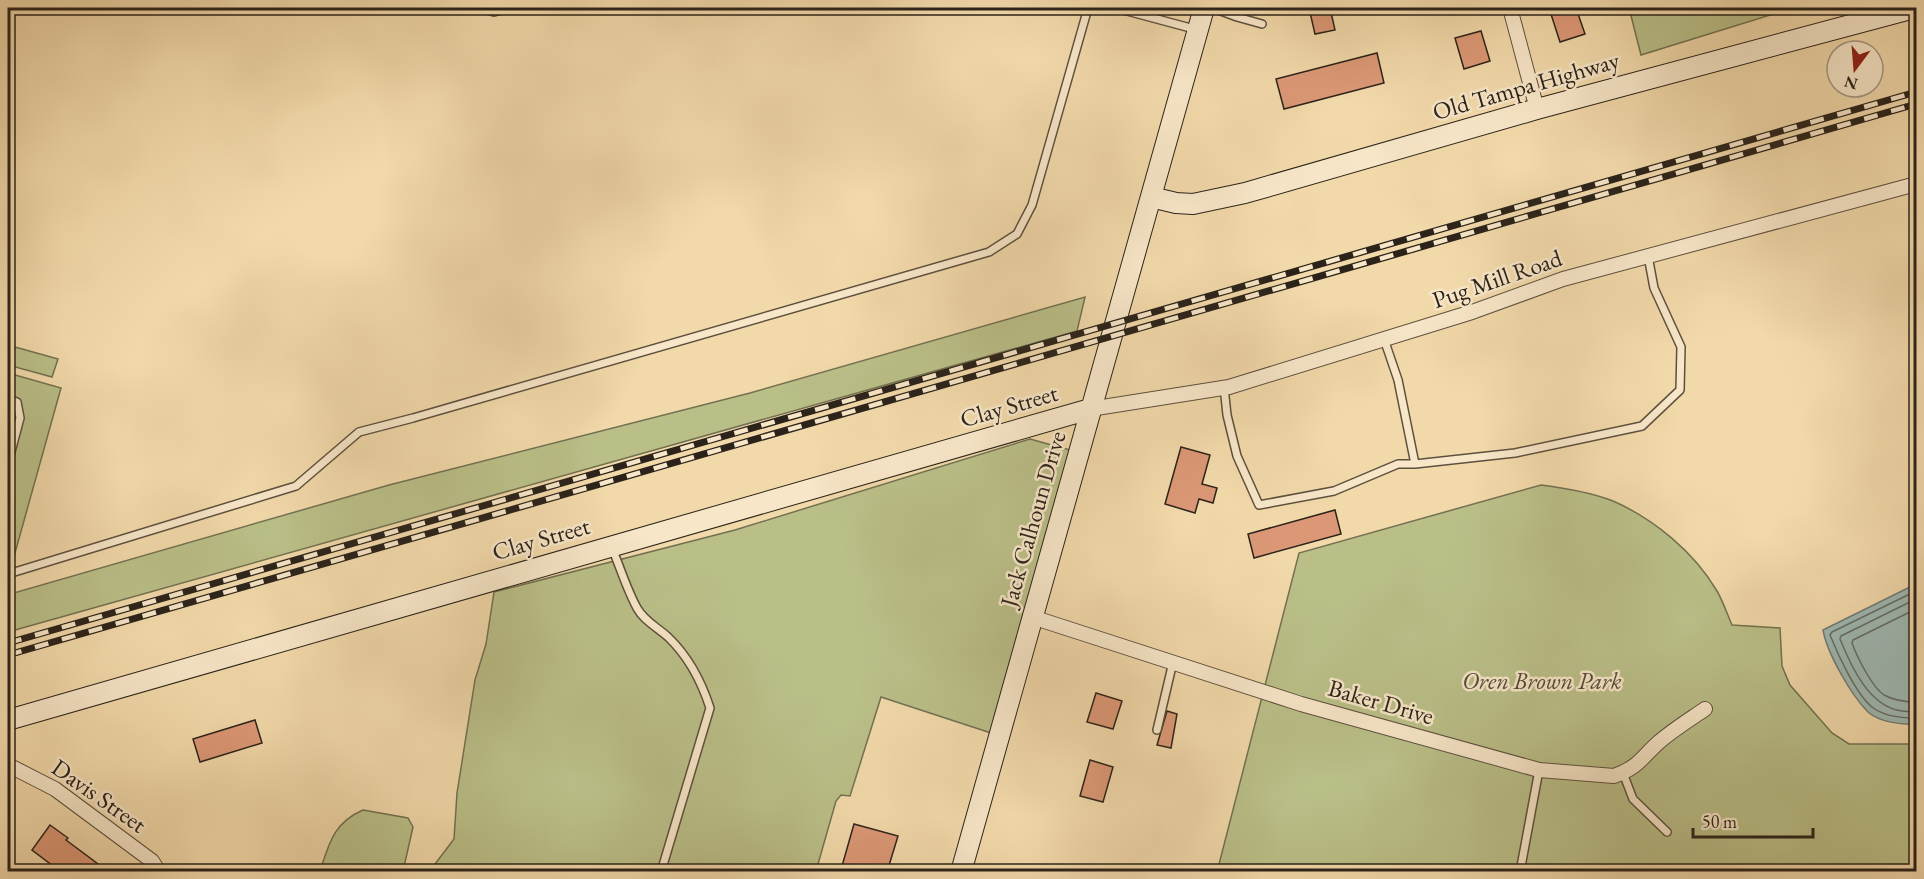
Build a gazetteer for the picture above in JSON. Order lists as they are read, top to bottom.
{
  "streets": {
    "street": [
      "Old Tampa Highway",
      "Pug Mill Road",
      "Clay Street",
      "Jack Calhoun Drive",
      "Baker Drive",
      "Davis Street"
    ]
  },
  "crossings": [
    ["Old Tampa Highway", "Jack Calhoun Drive"],
    ["Pug Mill Road", "Clay Street"],
    ["Pug Mill Road", "Jack Calhoun Drive"],
    ["Clay Street", "Jack Calhoun Drive"],
    ["Jack Calhoun Drive", "Baker Drive"]
  ],
  "parks": ["Oren Brown Park"],
  "scale_bar": "50 m",
  "north": "bottom"
}
